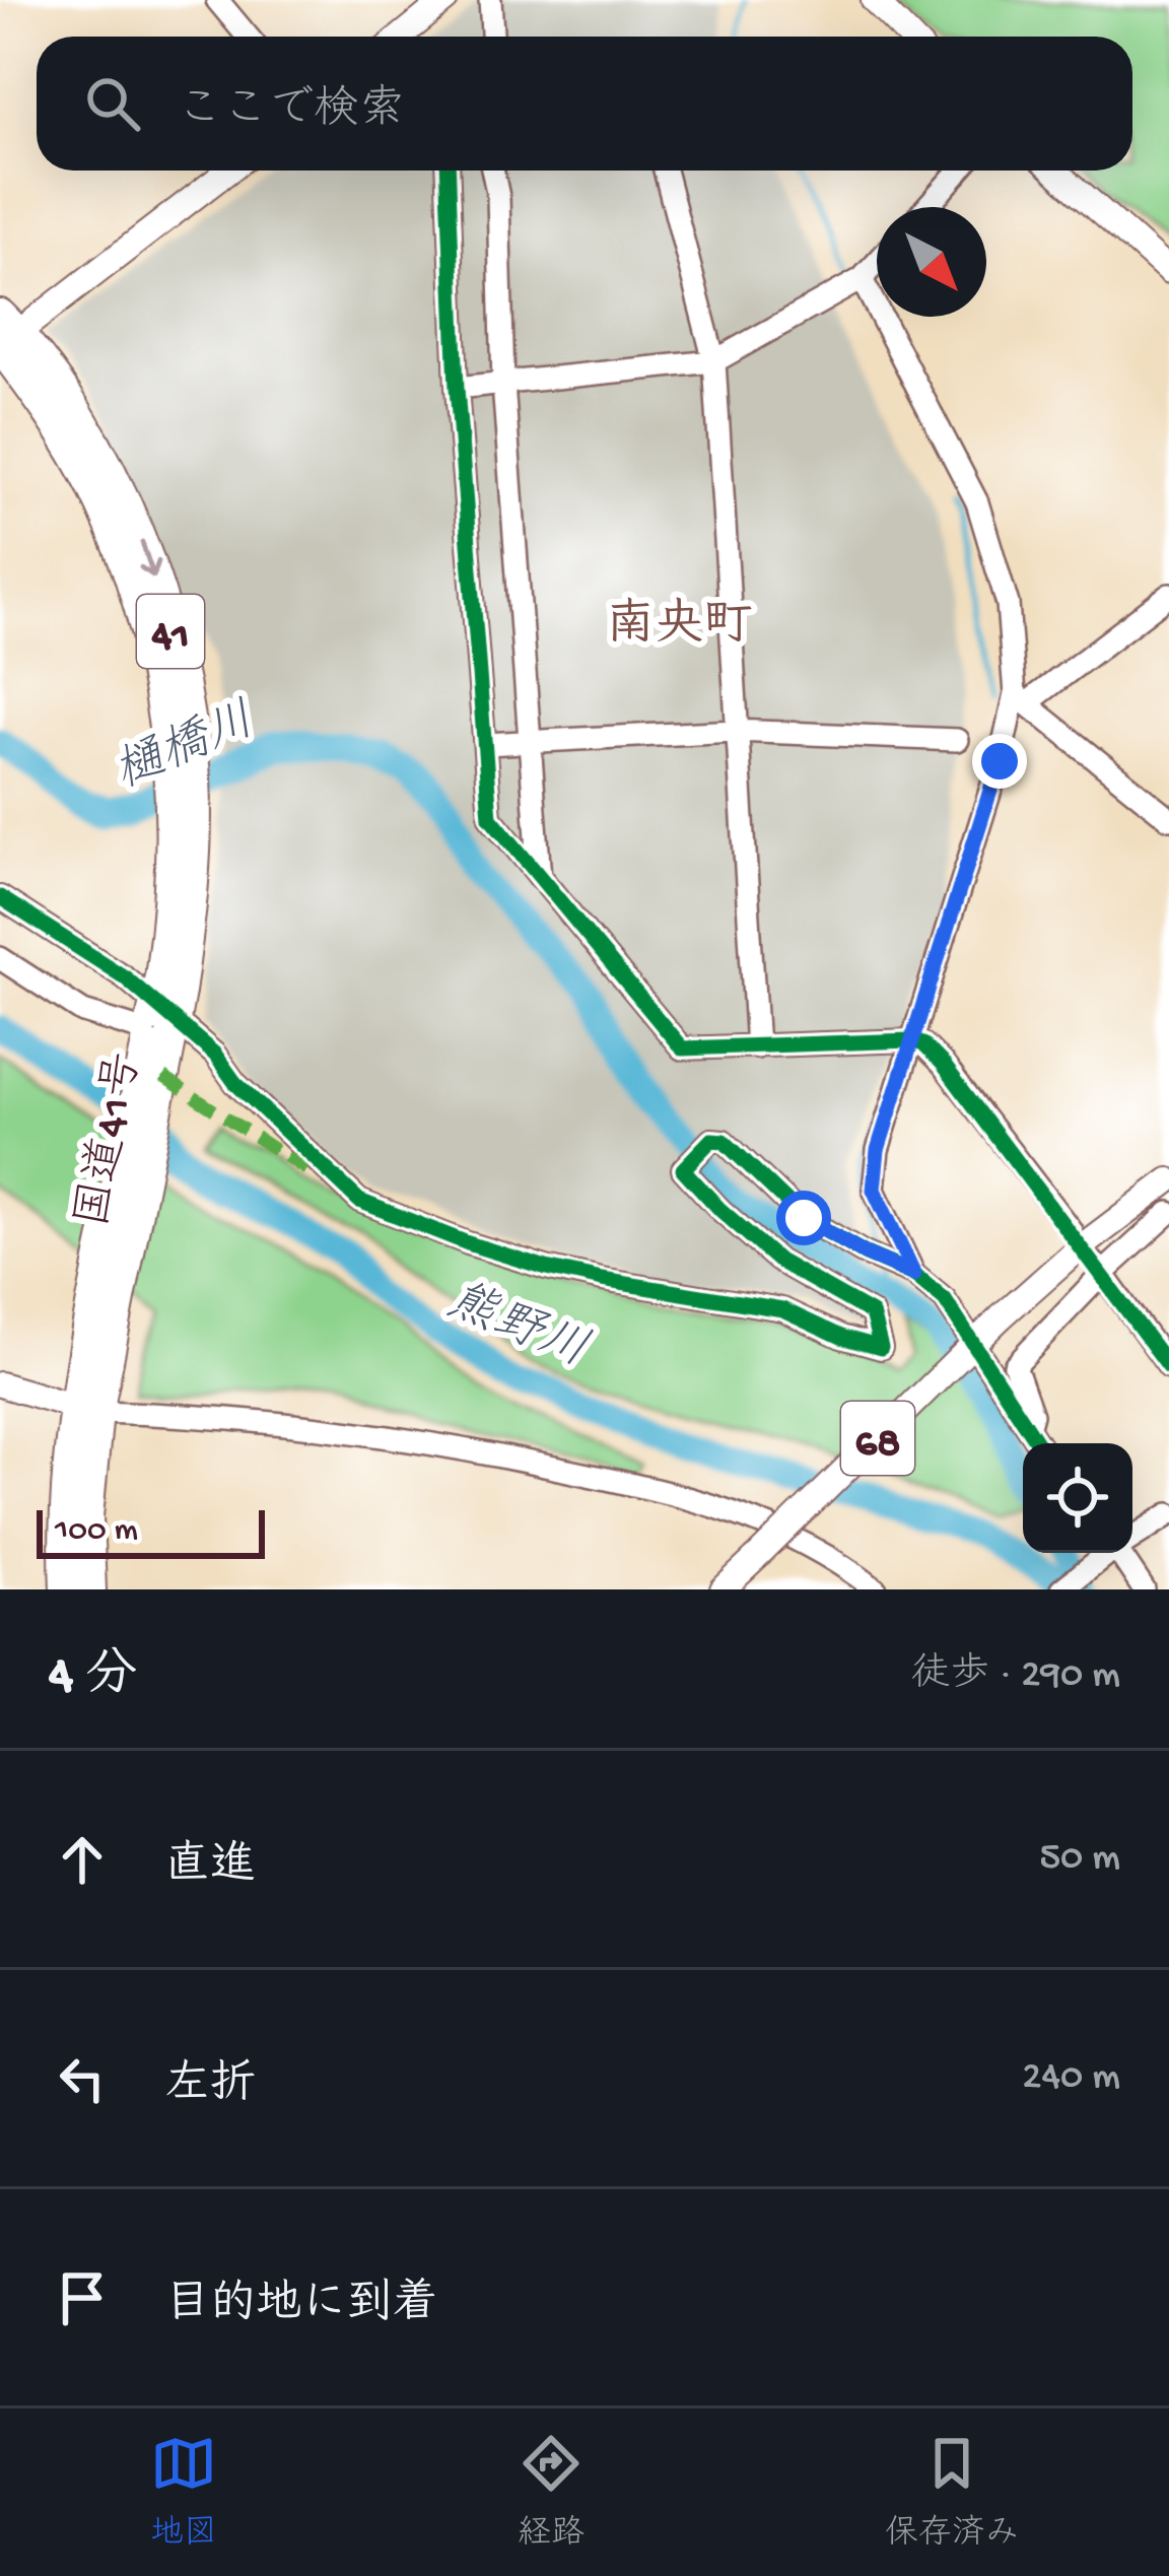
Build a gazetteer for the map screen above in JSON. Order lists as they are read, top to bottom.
{
  "streets": {
    "highway": ["41", "国道41号"],
    "main road": ["68"]
  },
  "districts": ["南央町"],
  "water": ["樋橋川", "熊野川"],
  "scale_bar": "100 m",
  "north": "bottom right",
  "page": {
    "search": "ここで検索",
    "scale": "100 m",
    "heading": ["4 分", "徒歩 · 290 m"],
    "list": [
      ["直進", "50 m"],
      ["左折", "240 m"],
      "目的地に到着"
    ],
    "nav": ["地図", "経路", "保存済み"]
  }
}
